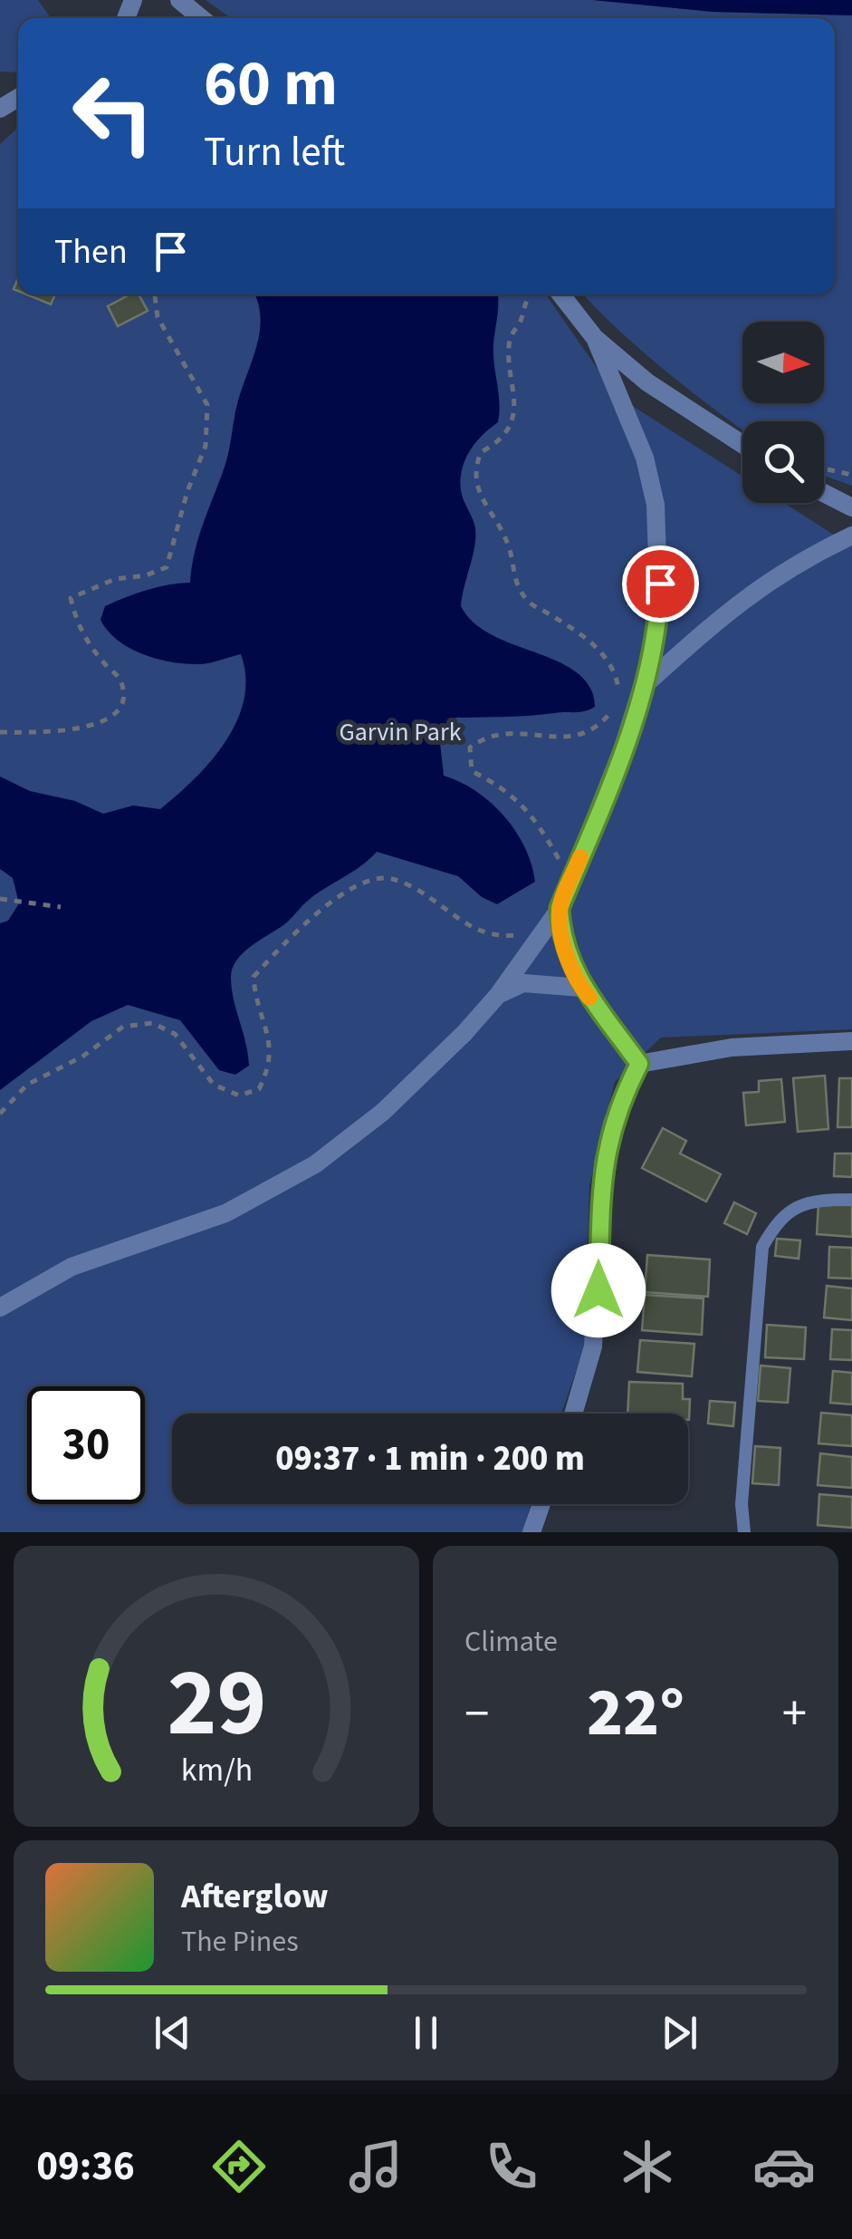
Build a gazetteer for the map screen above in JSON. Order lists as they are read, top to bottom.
{
  "parks": ["Garvin Park"],
  "north": "right",
  "page": {
    "turn": ["60 m", "Turn left"],
    "then": "Then",
    "limit": "30",
    "trip": "09:37 · 1 min · 200 m",
    "tile": "Climate",
    "heat": ["−", "22°", "+"],
    "song": ["Afterglow", "The Pines"],
    "tabs": "09:36",
    "gauge": ["29", "km/h"]
  }
}
